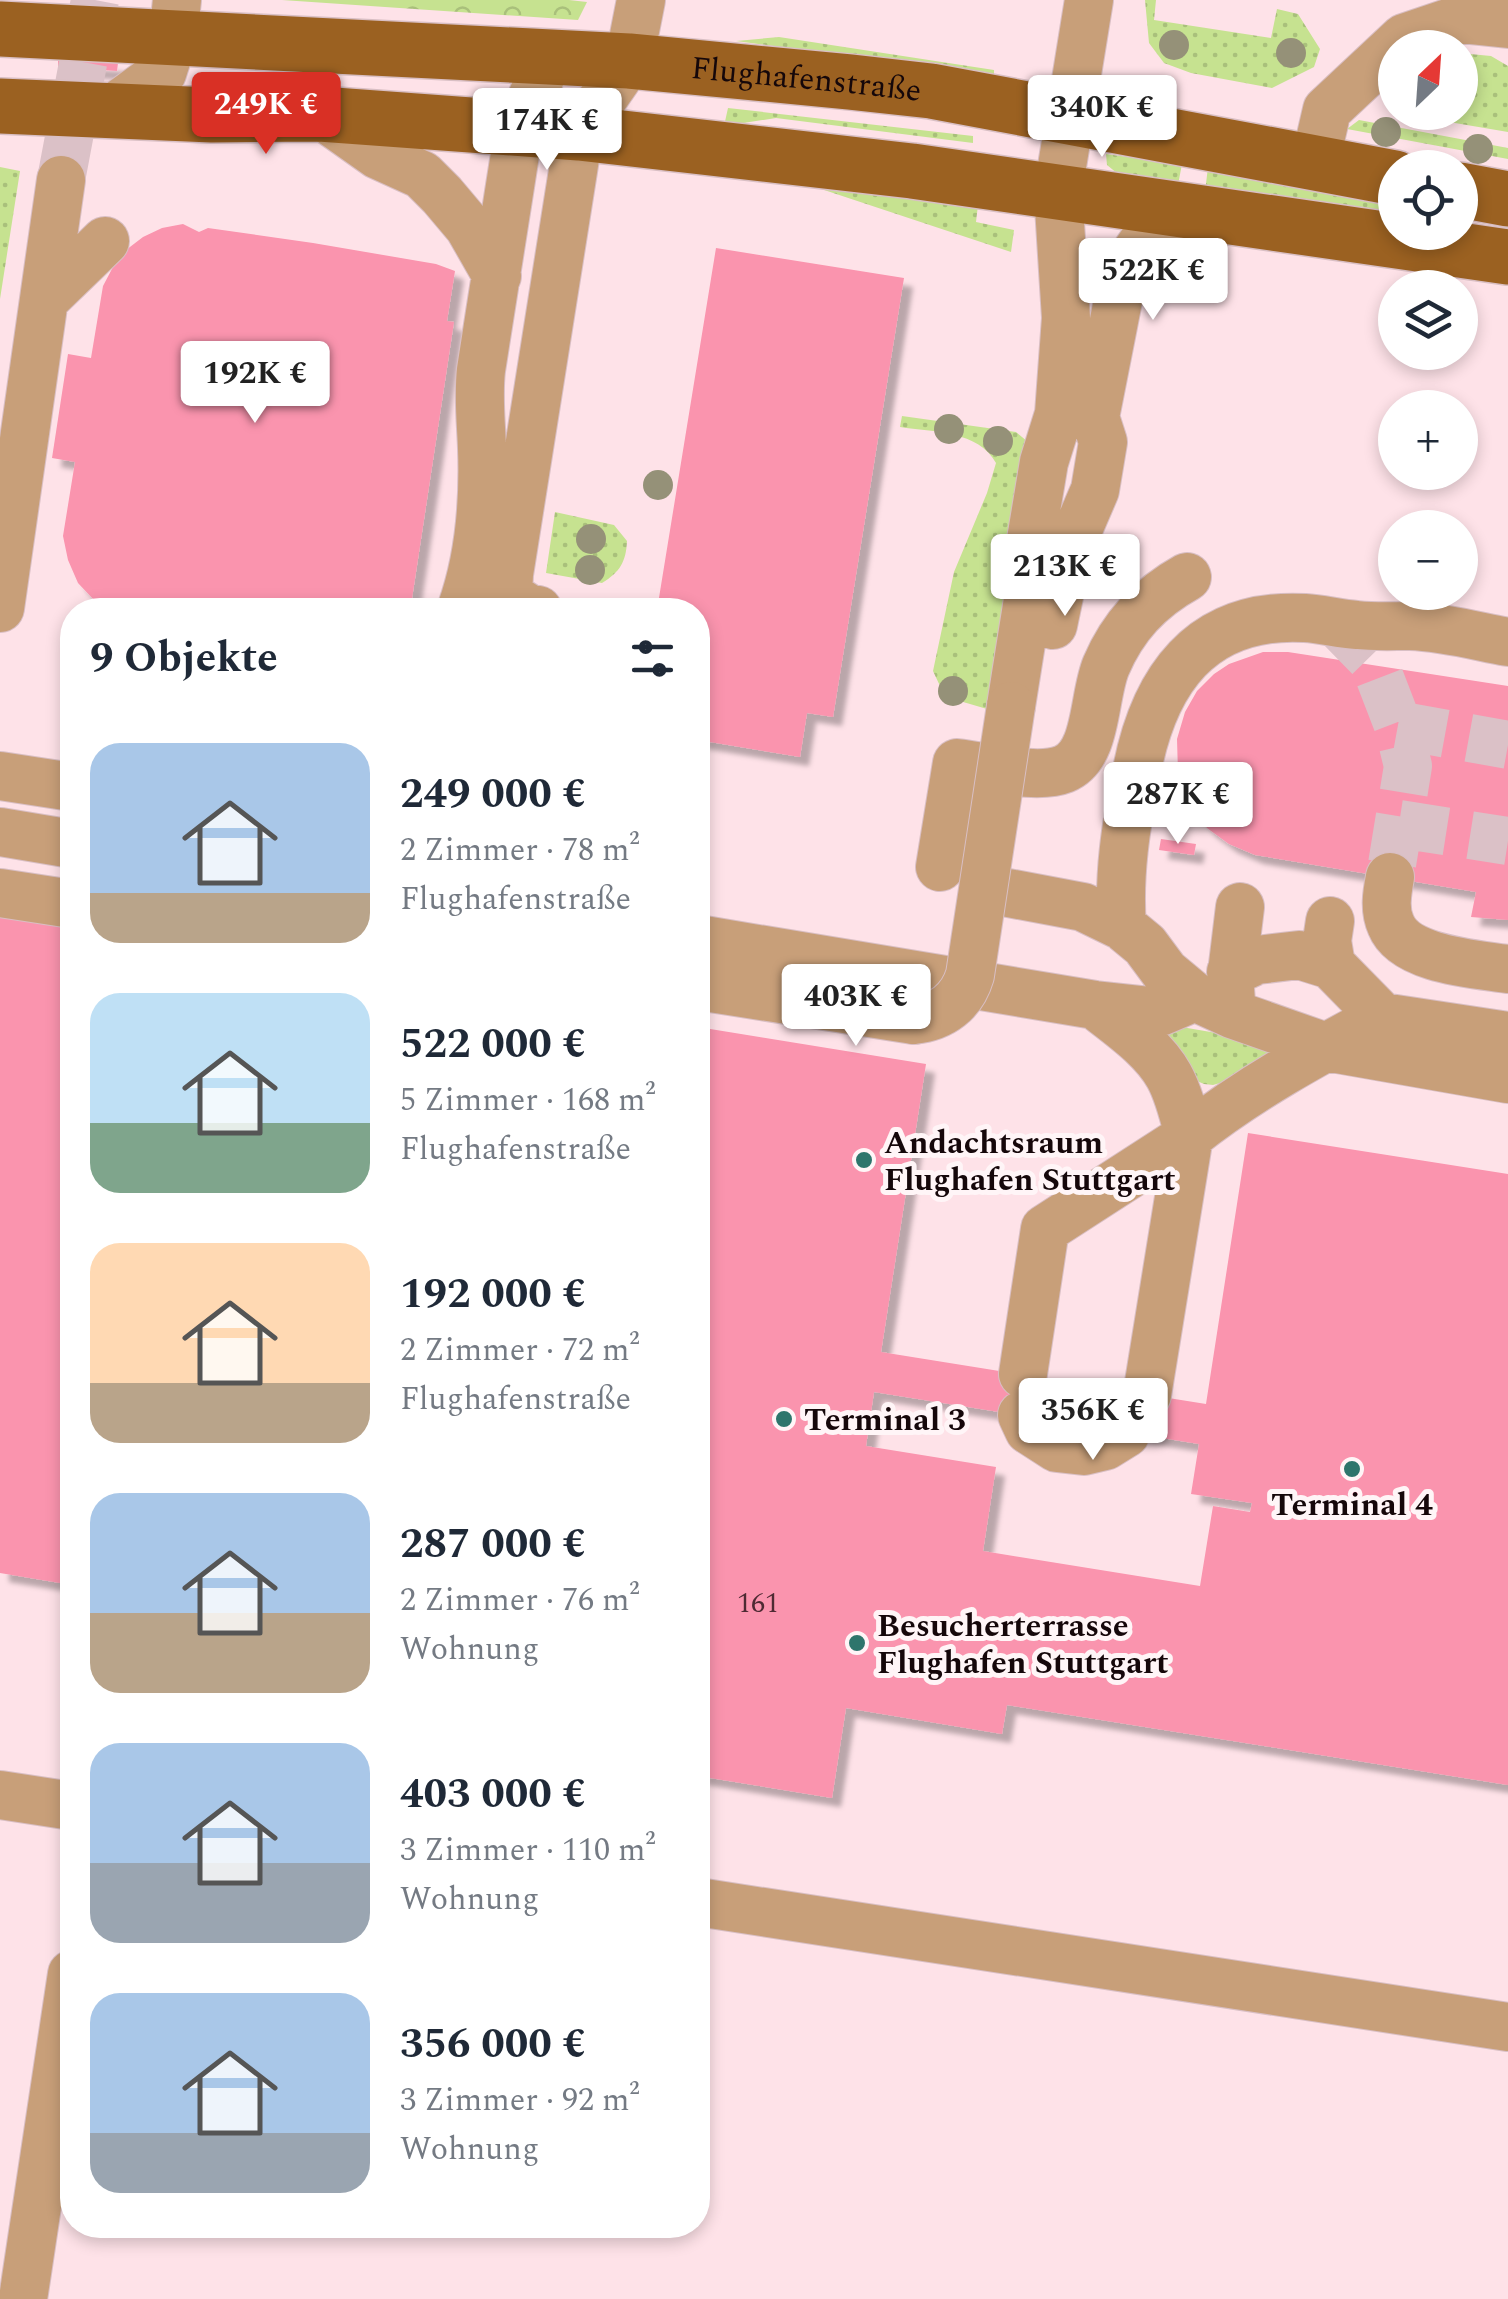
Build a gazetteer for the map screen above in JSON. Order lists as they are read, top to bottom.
{
  "streets": {
    "main road": ["Flughafenstraße"]
  },
  "places": [
    "Andachtsraum Flughafen Stuttgart",
    "Terminal 3",
    "Terminal 4",
    "Besucherterrasse Flughafen Stuttgart"
  ],
  "house_numbers": ["161"],
  "north": "top right",
  "page": {
    "map_buttons": ["+", "−"],
    "price": [
      "249K €",
      "340K €",
      "174K €",
      "522K €",
      "192K €",
      "213K €",
      "287K €",
      "403K €",
      "356K €"
    ],
    "heading": "9 Objekte",
    "list": [
      {
        "name": "249 000 €",
        "note": "2 Zimmer · 78 m² · Flughafenstraße"
      },
      {
        "name": "522 000 €",
        "note": "5 Zimmer · 168 m² · Flughafenstraße"
      },
      {
        "name": "192 000 €",
        "note": "2 Zimmer · 72 m² · Flughafenstraße"
      },
      {
        "name": "287 000 €",
        "note": "2 Zimmer · 76 m² · Wohnung"
      },
      {
        "name": "403 000 €",
        "note": "3 Zimmer · 110 m² · Wohnung"
      },
      {
        "name": "356 000 €",
        "note": "3 Zimmer · 92 m² · Wohnung"
      }
    ]
  }
}
